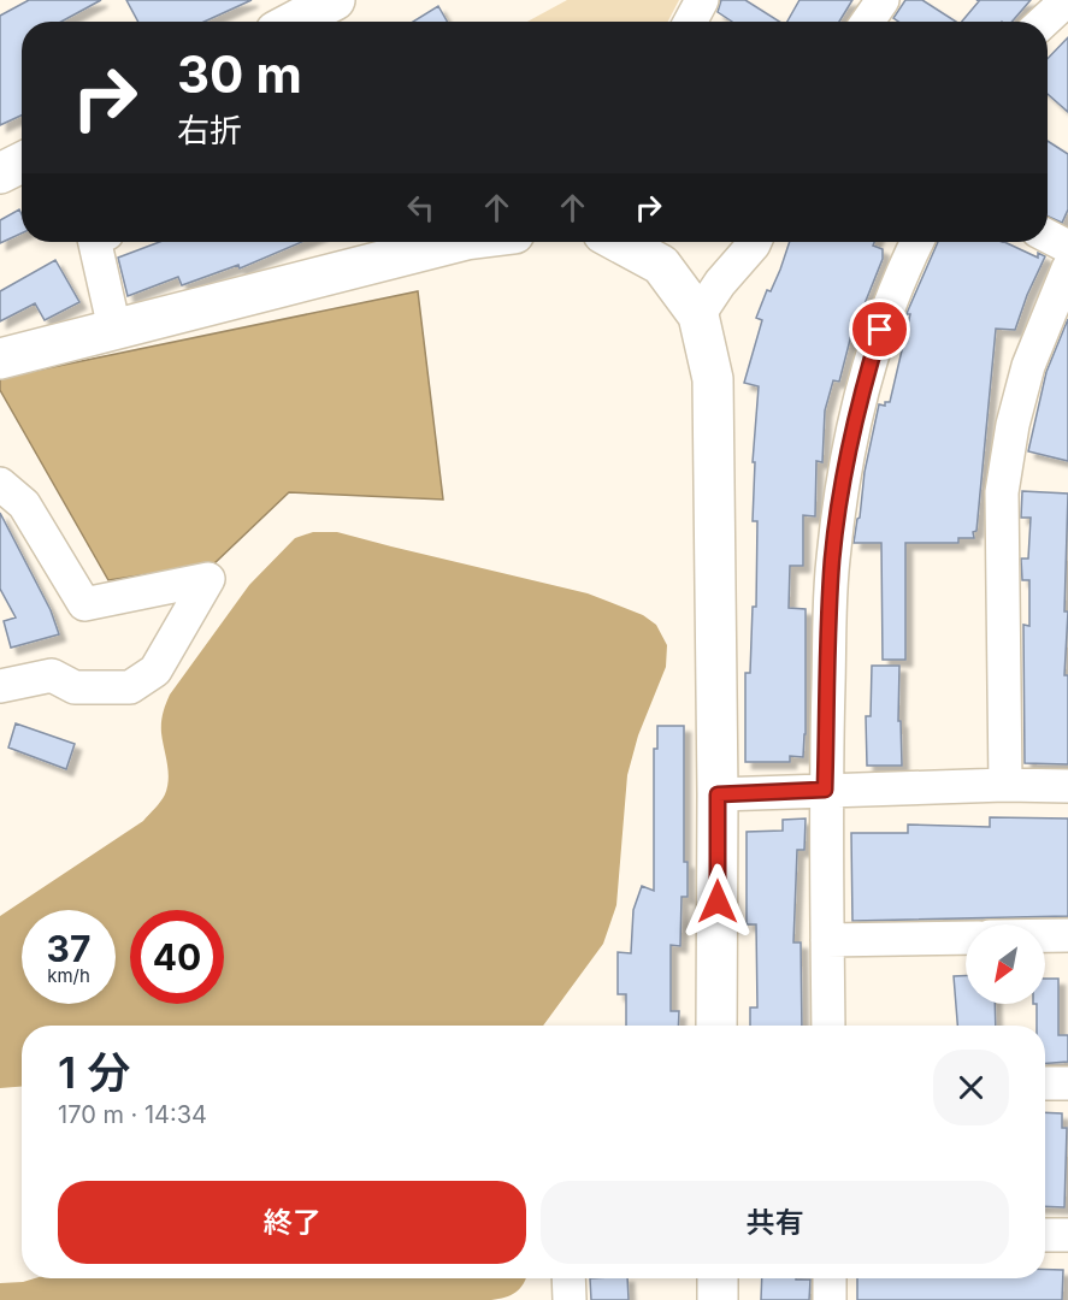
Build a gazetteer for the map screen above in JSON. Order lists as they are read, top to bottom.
{
  "north": "bottom left",
  "page": {
    "turn": ["30 m", "右折"],
    "speed": "37 km/h",
    "limit": "40",
    "heading": ["1 分", "170 m · 14:34"],
    "buttons": ["終了", "共有"]
  }
}
